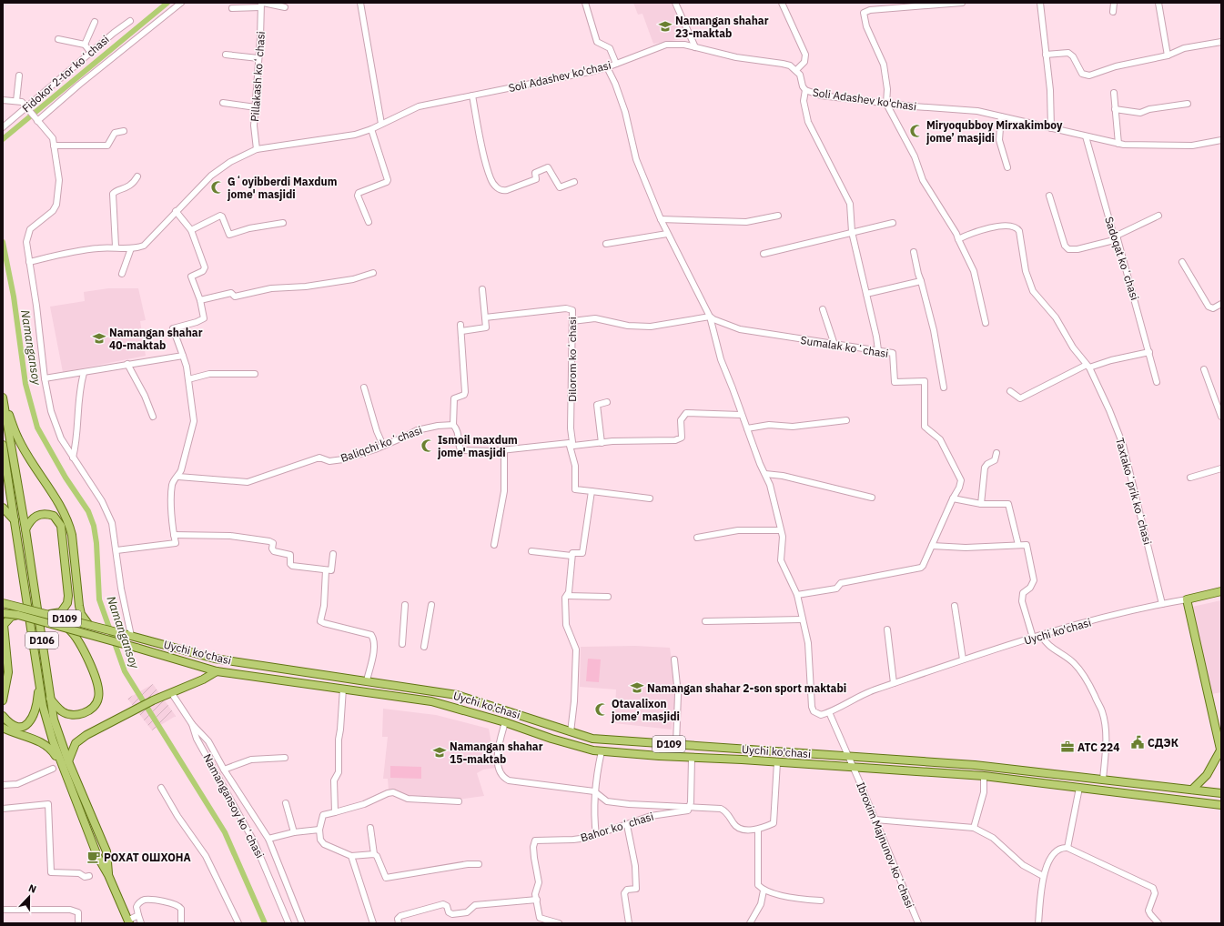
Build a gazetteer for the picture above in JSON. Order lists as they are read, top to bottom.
{
  "streets": {
    "main road": ["D109", "Uychi ko'chasi", "D106"],
    "street": [
      "Fidokor 2-tor koʻchasi",
      "Pillakash koʻchasi",
      "Soli Adashev ko'chasi",
      "Sadoqat koʻchasi",
      "Sumalak koʻchasi",
      "Dilorom koʻchasi",
      "Baliqchi koʻchasi",
      "Taxtakoʻprik koʻchasi",
      "Namangansoy koʻchasi",
      "Bahor koʻchasi",
      "Ibroxim Majnunov koʻchasi"
    ]
  },
  "crossings": [
    ["Pillakash koʻchasi", "Soli Adashev ko'chasi"],
    ["Soli Adashev ko'chasi", "Sadoqat koʻchasi"],
    ["Taxtakoʻprik koʻchasi", "Uychi ko'chasi"],
    ["D109", "Uychi ko'chasi"],
    ["Uychi ko'chasi", "Ibroxim Majnunov koʻchasi"]
  ],
  "water": ["Namangansoy"],
  "places": {
    "school or university": [
      "Namangan shahar 23-maktab",
      "Namangan shahar 40-maktab",
      "Namangan shahar 2-son sport maktabi",
      "Namangan shahar 15-maktab"
    ],
    "mosque": [
      "Miryoqubboy Mirxakimboy jome’ masjidi",
      "Gʻoyibberdi Maxdum jome' masjidi",
      "Ismoil maxdum jome' masjidi",
      "Otavalixon jome’ masjidi"
    ],
    "public building": ["СДЭК"],
    "office": ["ATC 224"],
    "cafe": ["РОХАТ ОШХОНА"]
  },
  "north": "top"
}
